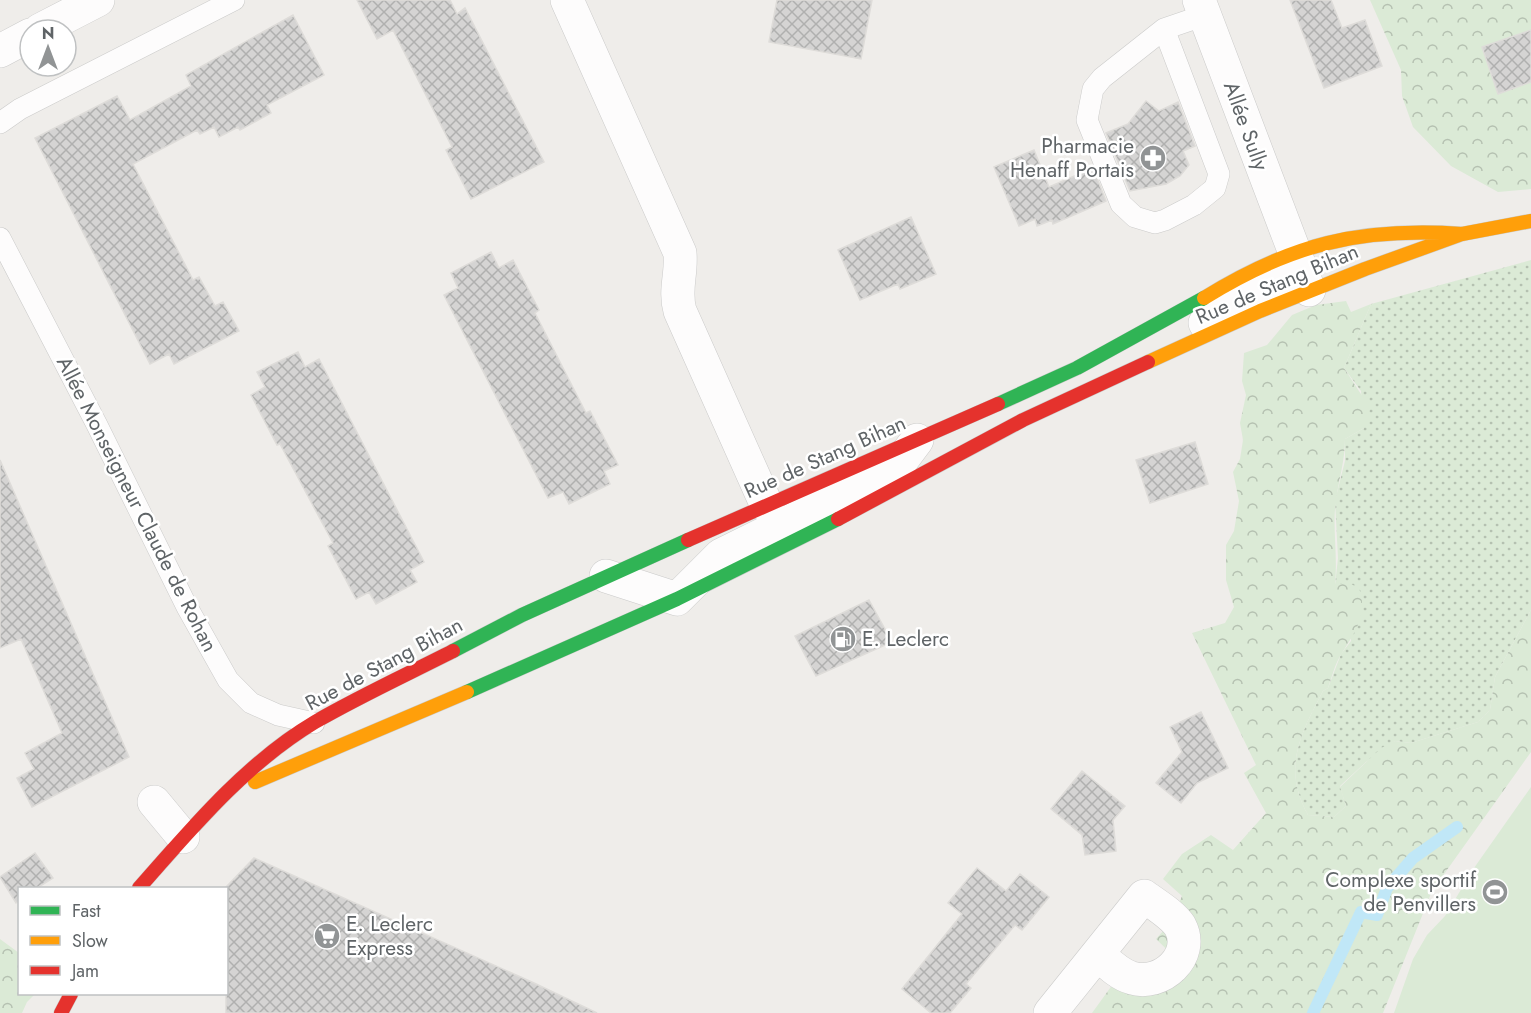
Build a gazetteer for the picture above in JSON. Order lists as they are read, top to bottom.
{
  "streets": {
    "street": ["Allée Sully", "Rue de Stang Bihan"],
    "lane": ["Allée Monseigneur Claude de Rohan"]
  },
  "crossings": [
    ["Allée Sully", "Rue de Stang Bihan"],
    ["Rue de Stang Bihan", "Allée Monseigneur Claude de Rohan"]
  ],
  "places": {
    "pharmacy": ["Pharmacie Henaff Portais"],
    "fuel station": ["E. Leclerc"],
    "sports": ["Complexe sportif de Penvillers"],
    "supermarket": ["E. Leclerc Express"]
  },
  "legend": ["Fast", "Slow", "Jam"],
  "north": "top"
}
